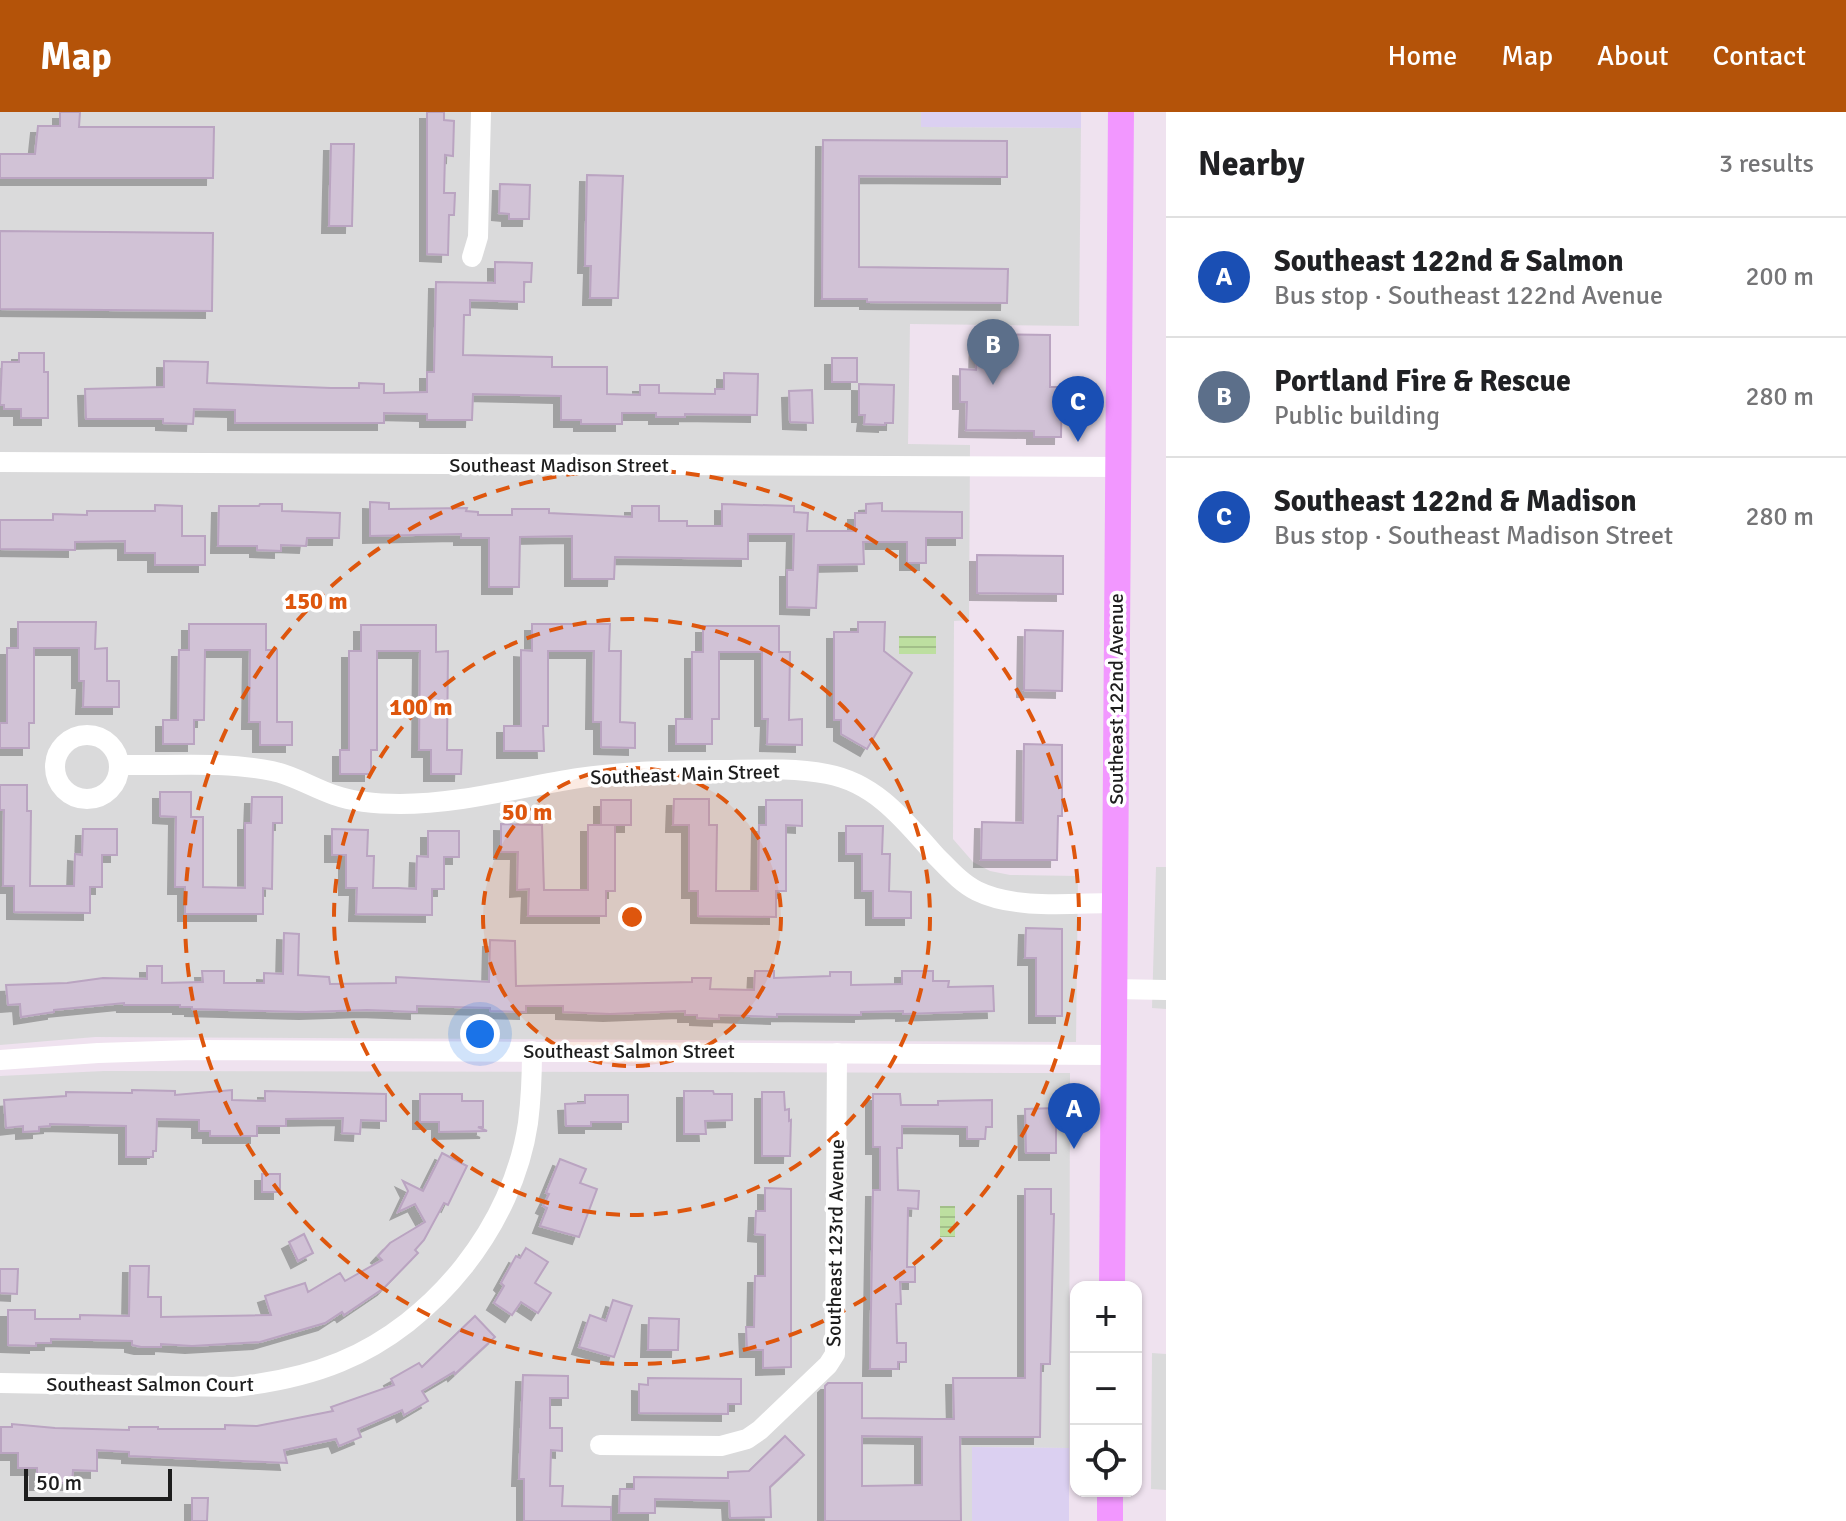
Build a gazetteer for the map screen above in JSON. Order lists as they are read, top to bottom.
{
  "streets": {
    "main road": ["Southeast 122nd Avenue"],
    "street": [
      "Southeast Madison Street",
      "Southeast Main Street",
      "Southeast Salmon Street",
      "Southeast 123rd Avenue",
      "Southeast Salmon Court"
    ]
  },
  "crossings": [
    ["Southeast Madison Street", "Southeast 122nd Avenue"],
    ["Southeast 122nd Avenue", "Southeast Main Street"],
    ["Southeast 122nd Avenue", "Southeast Salmon Street"],
    ["Southeast Salmon Street", "Southeast 123rd Avenue"],
    ["Southeast Salmon Street", "Southeast Salmon Court"]
  ],
  "scale_bar": "50 m",
  "page": {
    "header": "Map",
    "nav": [
      "Home",
      "Map",
      "About",
      "Contact"
    ],
    "heading": ["Nearby", "3 results"],
    "list": [
      {
        "mark": "A",
        "name": "Southeast 122nd & Salmon",
        "note": "Bus stop · Southeast 122nd Avenue",
        "value": "200 m"
      },
      {
        "mark": "B",
        "name": "Portland Fire & Rescue",
        "note": "Public building",
        "value": "280 m"
      },
      {
        "mark": "C",
        "name": "Southeast 122nd & Madison",
        "note": "Bus stop · Southeast Madison Street",
        "value": "280 m"
      }
    ],
    "pins": ["B", "C", "A"],
    "map_buttons": ["+", "−"],
    "scale": "50 m"
  },
  "rings": ["150 m", "100 m", "50 m"]
}
